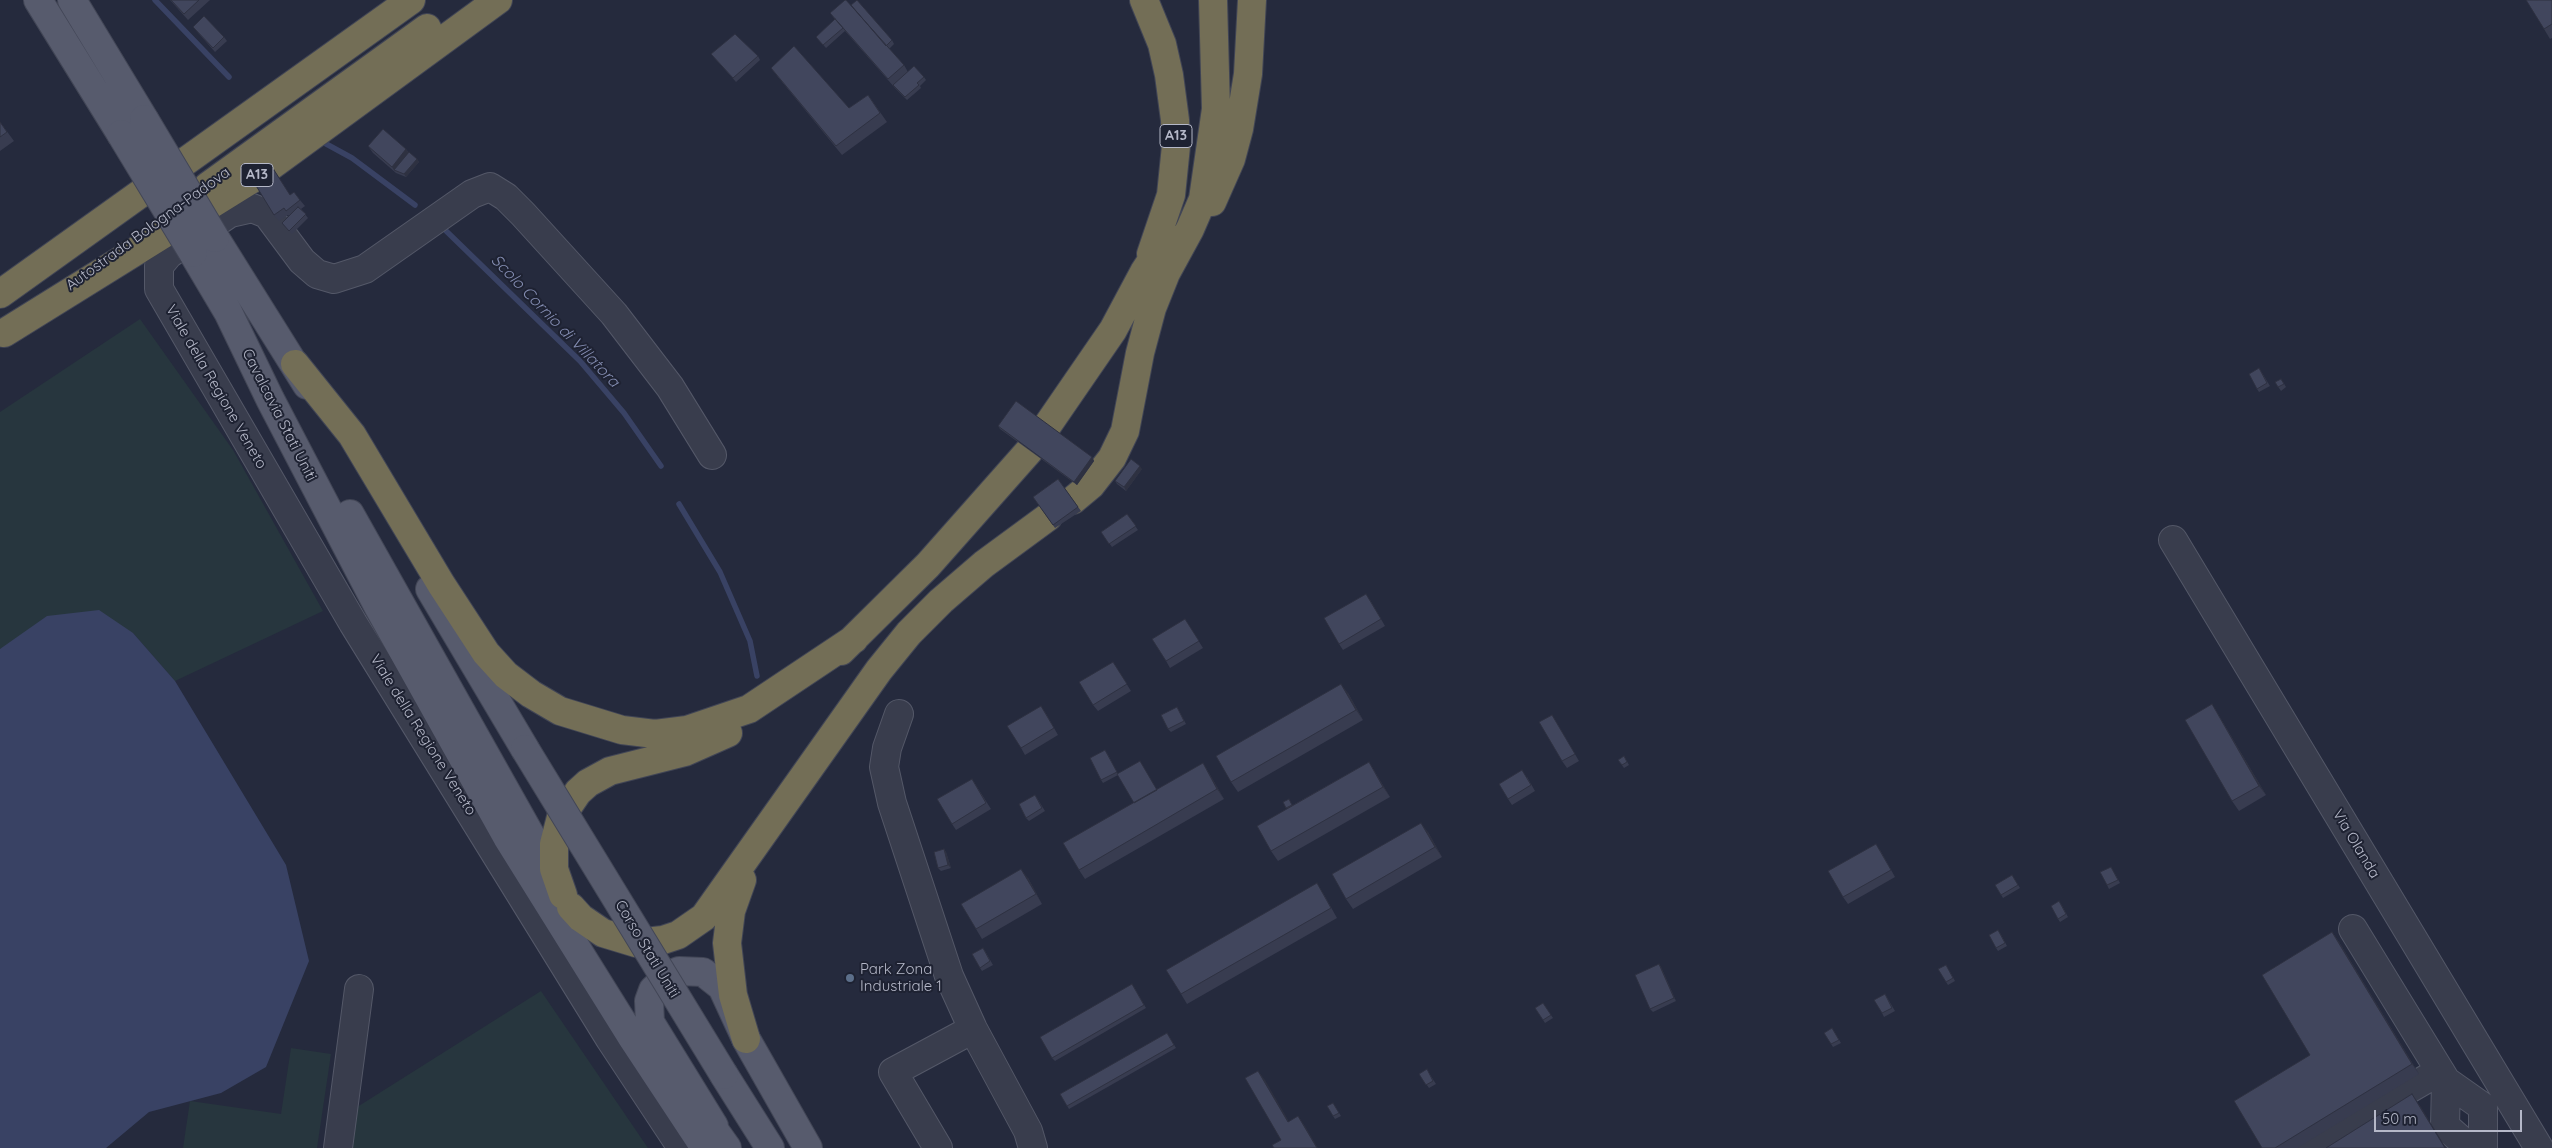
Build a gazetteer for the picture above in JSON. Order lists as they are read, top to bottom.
{
  "streets": {
    "highway": ["A13", "Autostrada Bologna-Padova"],
    "main road": ["Cavalcavia Stati Uniti", "Corso Stati Uniti"],
    "street": ["Viale della Regione Veneto", "Via Olanda"]
  },
  "crossings": [
    ["A13", "Autostrada Bologna-Padova"]
  ],
  "water": ["Scolo Cornio di Villatora"],
  "places": ["Park Zona Industriale 1"],
  "scale_bar": "50 m"
}
